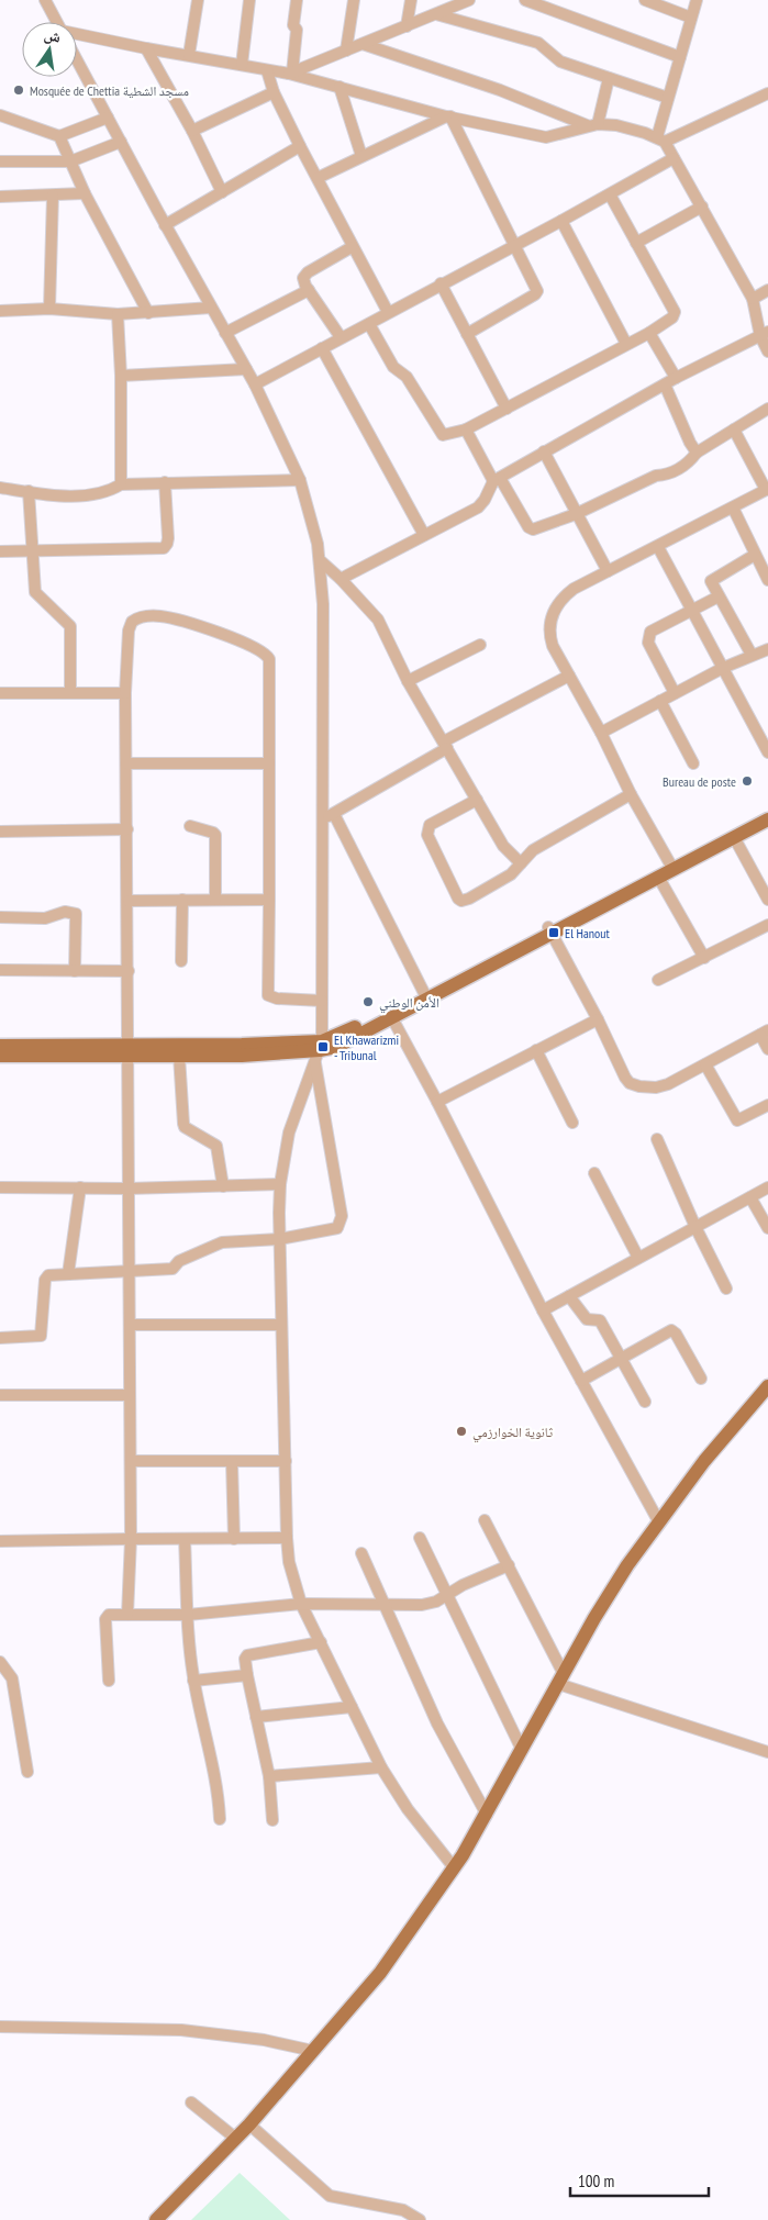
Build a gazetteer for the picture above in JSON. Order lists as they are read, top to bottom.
{
  "places": {
    "other": [
      "Mosquée de Chettia مسجد الشطية",
      "Bureau de poste",
      "الأمن الوطني",
      "ثانوية الخوارزمي"
    ],
    "transit": ["El Hanout", "El Khawarizmi - Tribunal"]
  },
  "scale_bar": "100 m",
  "north": "top"
}
